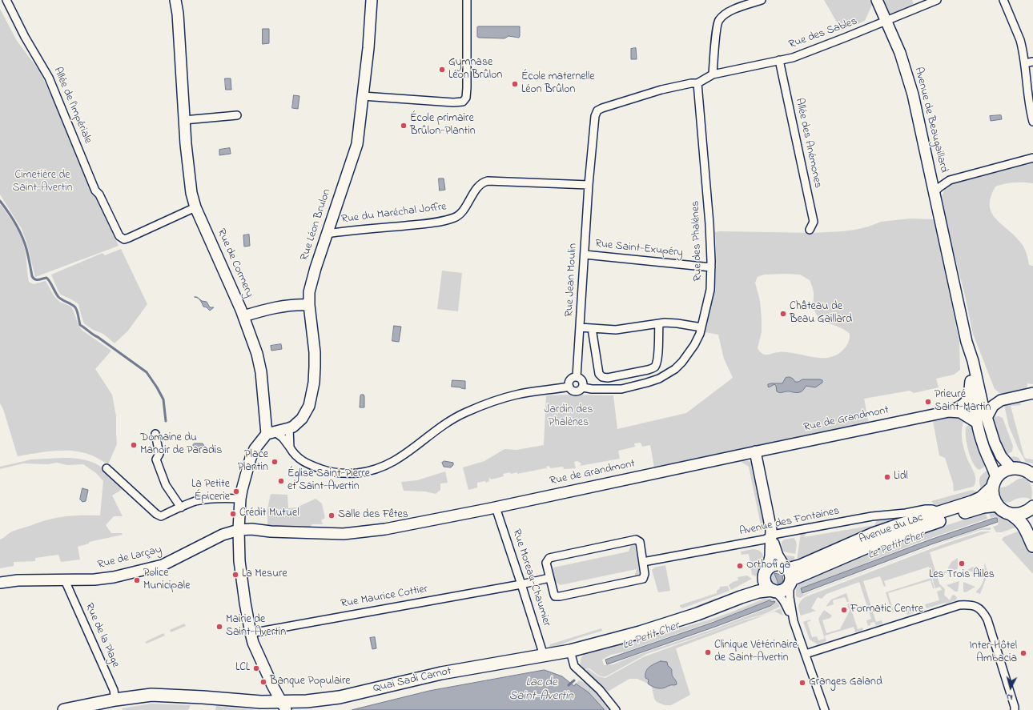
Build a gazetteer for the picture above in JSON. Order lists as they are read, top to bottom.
{
  "streets": {
    "main road": [
      "Avenue de Beaugaillard",
      "Rue Léon Brulon",
      "Rue de Cormery",
      "Rue de Grandmont",
      "Avenue du Lac",
      "Rue de Larçay",
      "Quai Sadi Carnot"
    ],
    "street": [
      "Rue des Sables",
      "Allée de l'Impériale",
      "Allée des Anémones",
      "Rue du Maréchal Joffre",
      "Rue des Phalènes",
      "Rue Saint-Exupéry",
      "Rue Jean Moulin",
      "Avenue des Fontaines",
      "Rue Moreau-Chaumier",
      "Rue Maurice Cottier",
      "Rue de la Plage"
    ]
  },
  "crossings": [
    ["Rue des Sables", "Avenue de Beaugaillard"],
    ["Rue des Sables", "Allée des Anémones"],
    ["Allée de l'Impériale", "Rue de Cormery"],
    ["Avenue de Beaugaillard", "Rue de Grandmont"],
    ["Avenue de Beaugaillard", "Avenue du Lac"],
    ["Rue du Maréchal Joffre", "Rue Léon Brulon"],
    ["Rue du Maréchal Joffre", "Rue Jean Moulin"],
    ["Rue Léon Brulon", "Rue de Cormery"],
    ["Rue des Phalènes", "Rue Saint-Exupéry"],
    ["Rue des Phalènes", "Rue Jean Moulin"],
    ["Rue Saint-Exupéry", "Rue Jean Moulin"],
    ["Rue de Grandmont", "Rue de Larçay"],
    ["Rue de Grandmont", "Rue Moreau-Chaumier"],
    ["Avenue des Fontaines", "Avenue du Lac"],
    ["Rue de Larçay", "Rue de la Plage"],
    ["Rue Moreau-Chaumier", "Rue Maurice Cottier"],
    ["Rue Moreau-Chaumier", "Quai Sadi Carnot"],
    ["Rue de la Plage", "Quai Sadi Carnot"]
  ],
  "water": ["Le Petit Cher", "Lac de Saint-Avertin"],
  "parks": ["Cimetière de Saint-Avertin", "Jardin des Phalènes"],
  "places": [
    "Gymnase Léon Brûlon",
    "École maternelle Léon Brûlon",
    "École primaire Brûlon-Plantin",
    "Château de Beau Gaillard",
    "Prieuré Saint-Martin",
    "Domaine du Manoir de Paradis",
    "Place Plantin",
    "Lidl",
    "Église Saint-Pierre et Saint-Avertin",
    "La Petite Épicerie",
    "Crédit Mutuel",
    "Salle des Fêtes",
    "Les Trois Ailes",
    "Orthofiga",
    "La Mesure",
    "Police Municipale",
    "Formatic Centre",
    "Mairie de Saint-Avertin",
    "Clinique Vétérinaire de Saint-Avertin",
    "Inter-Hôtel Ambacia",
    "LCL",
    "Banque Populaire",
    "Granges Galand"
  ],
  "north": "bottom"
}
